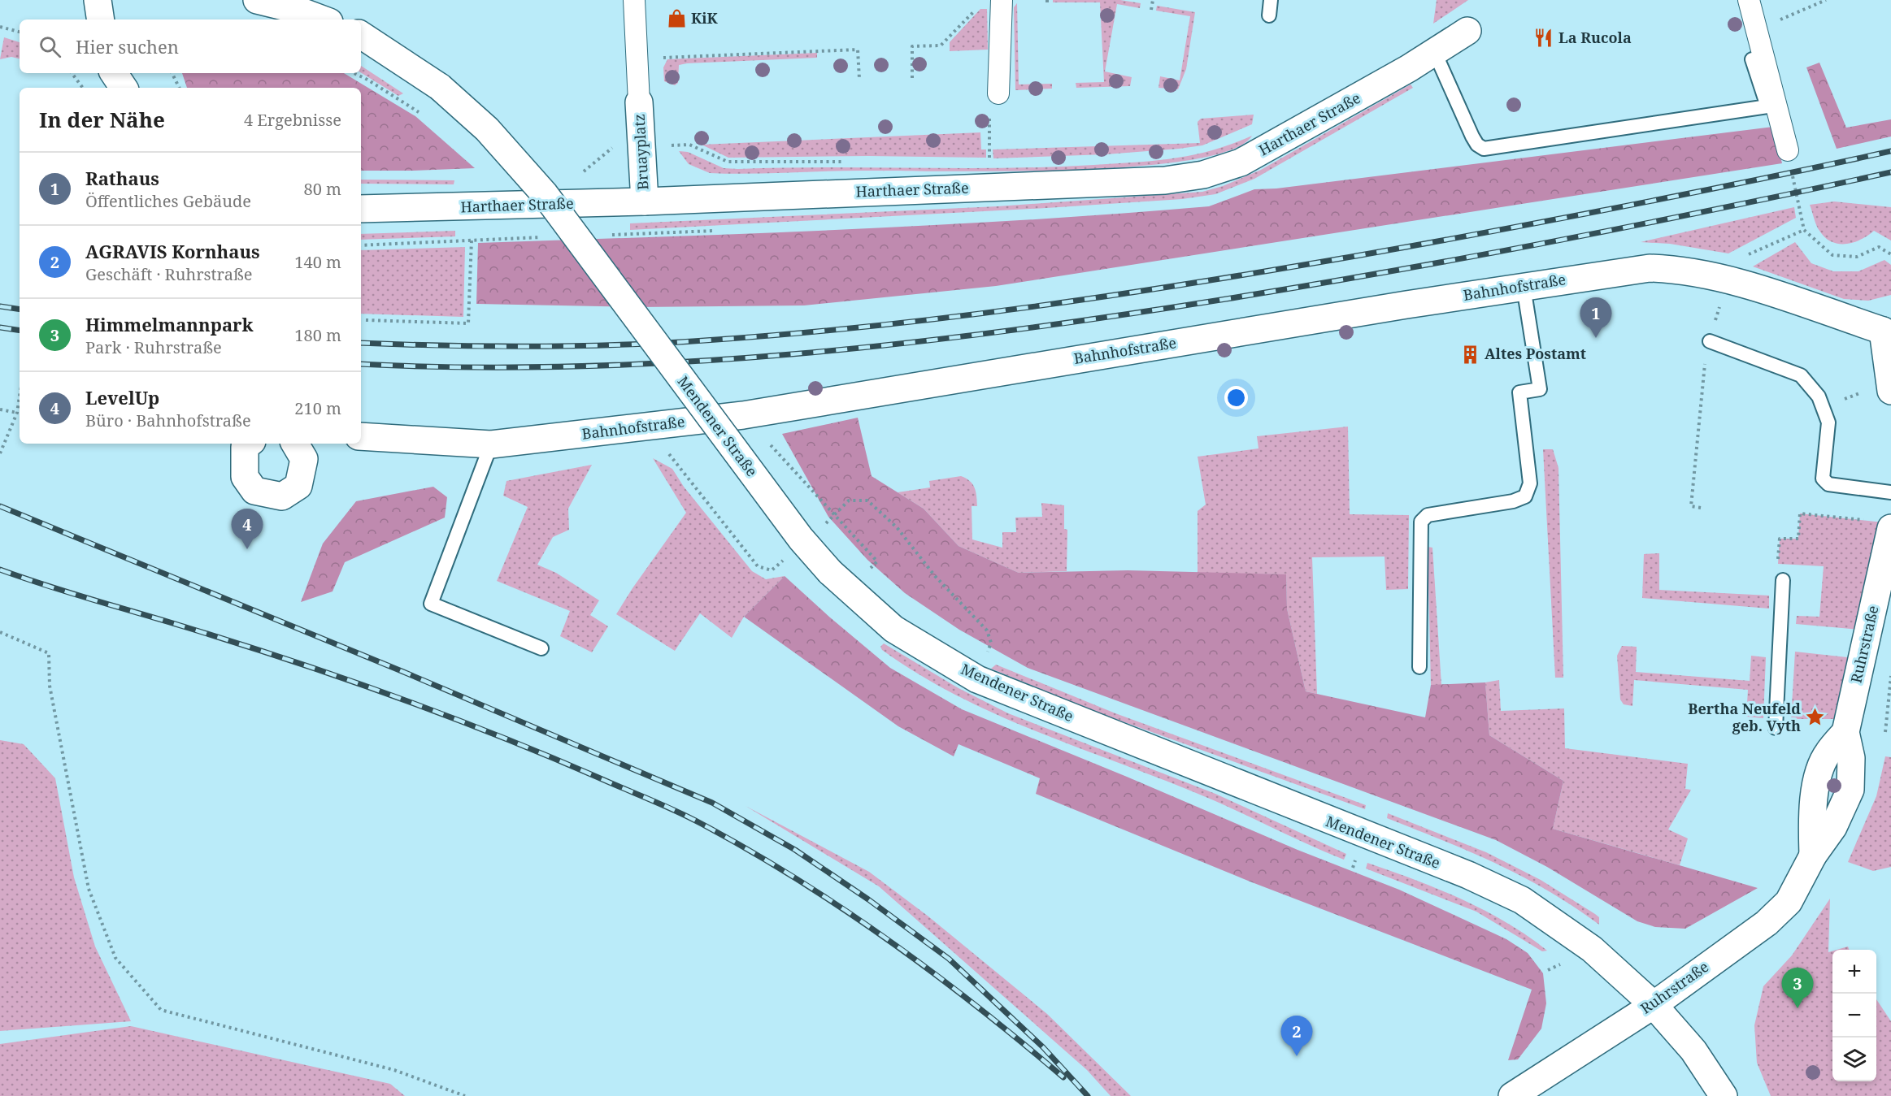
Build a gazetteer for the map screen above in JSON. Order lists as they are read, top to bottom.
{
  "streets": {
    "street": [
      "Harthaer Straße",
      "Bruayplatz",
      "Bahnhofstraße",
      "Mendener Straße",
      "Ruhrstraße"
    ]
  },
  "crossings": [
    ["Harthaer Straße", "Bruayplatz"],
    ["Mendener Straße", "Ruhrstraße"]
  ],
  "places": {
    "shop": ["KiK"],
    "restaurant": ["La Rucola"],
    "building": ["Altes Postamt"],
    "place": ["Bertha Neufeld geb. Vyth"]
  },
  "page": {
    "search": "Hier suchen",
    "heading": ["In der Nähe", "4 Ergebnisse"],
    "list": [
      {
        "mark": "1",
        "name": "Rathaus",
        "note": "Öffentliches Gebäude",
        "value": "80 m"
      },
      {
        "mark": "2",
        "name": "AGRAVIS Kornhaus",
        "note": "Geschäft · Ruhrstraße",
        "value": "140 m"
      },
      {
        "mark": "3",
        "name": "Himmelmannpark",
        "note": "Park · Ruhrstraße",
        "value": "180 m"
      },
      {
        "mark": "4",
        "name": "LevelUp",
        "note": "Büro · Bahnhofstraße",
        "value": "210 m"
      }
    ],
    "pins": [
      "1",
      "4",
      "3",
      "2"
    ],
    "map_buttons": ["+", "−"]
  }
}
